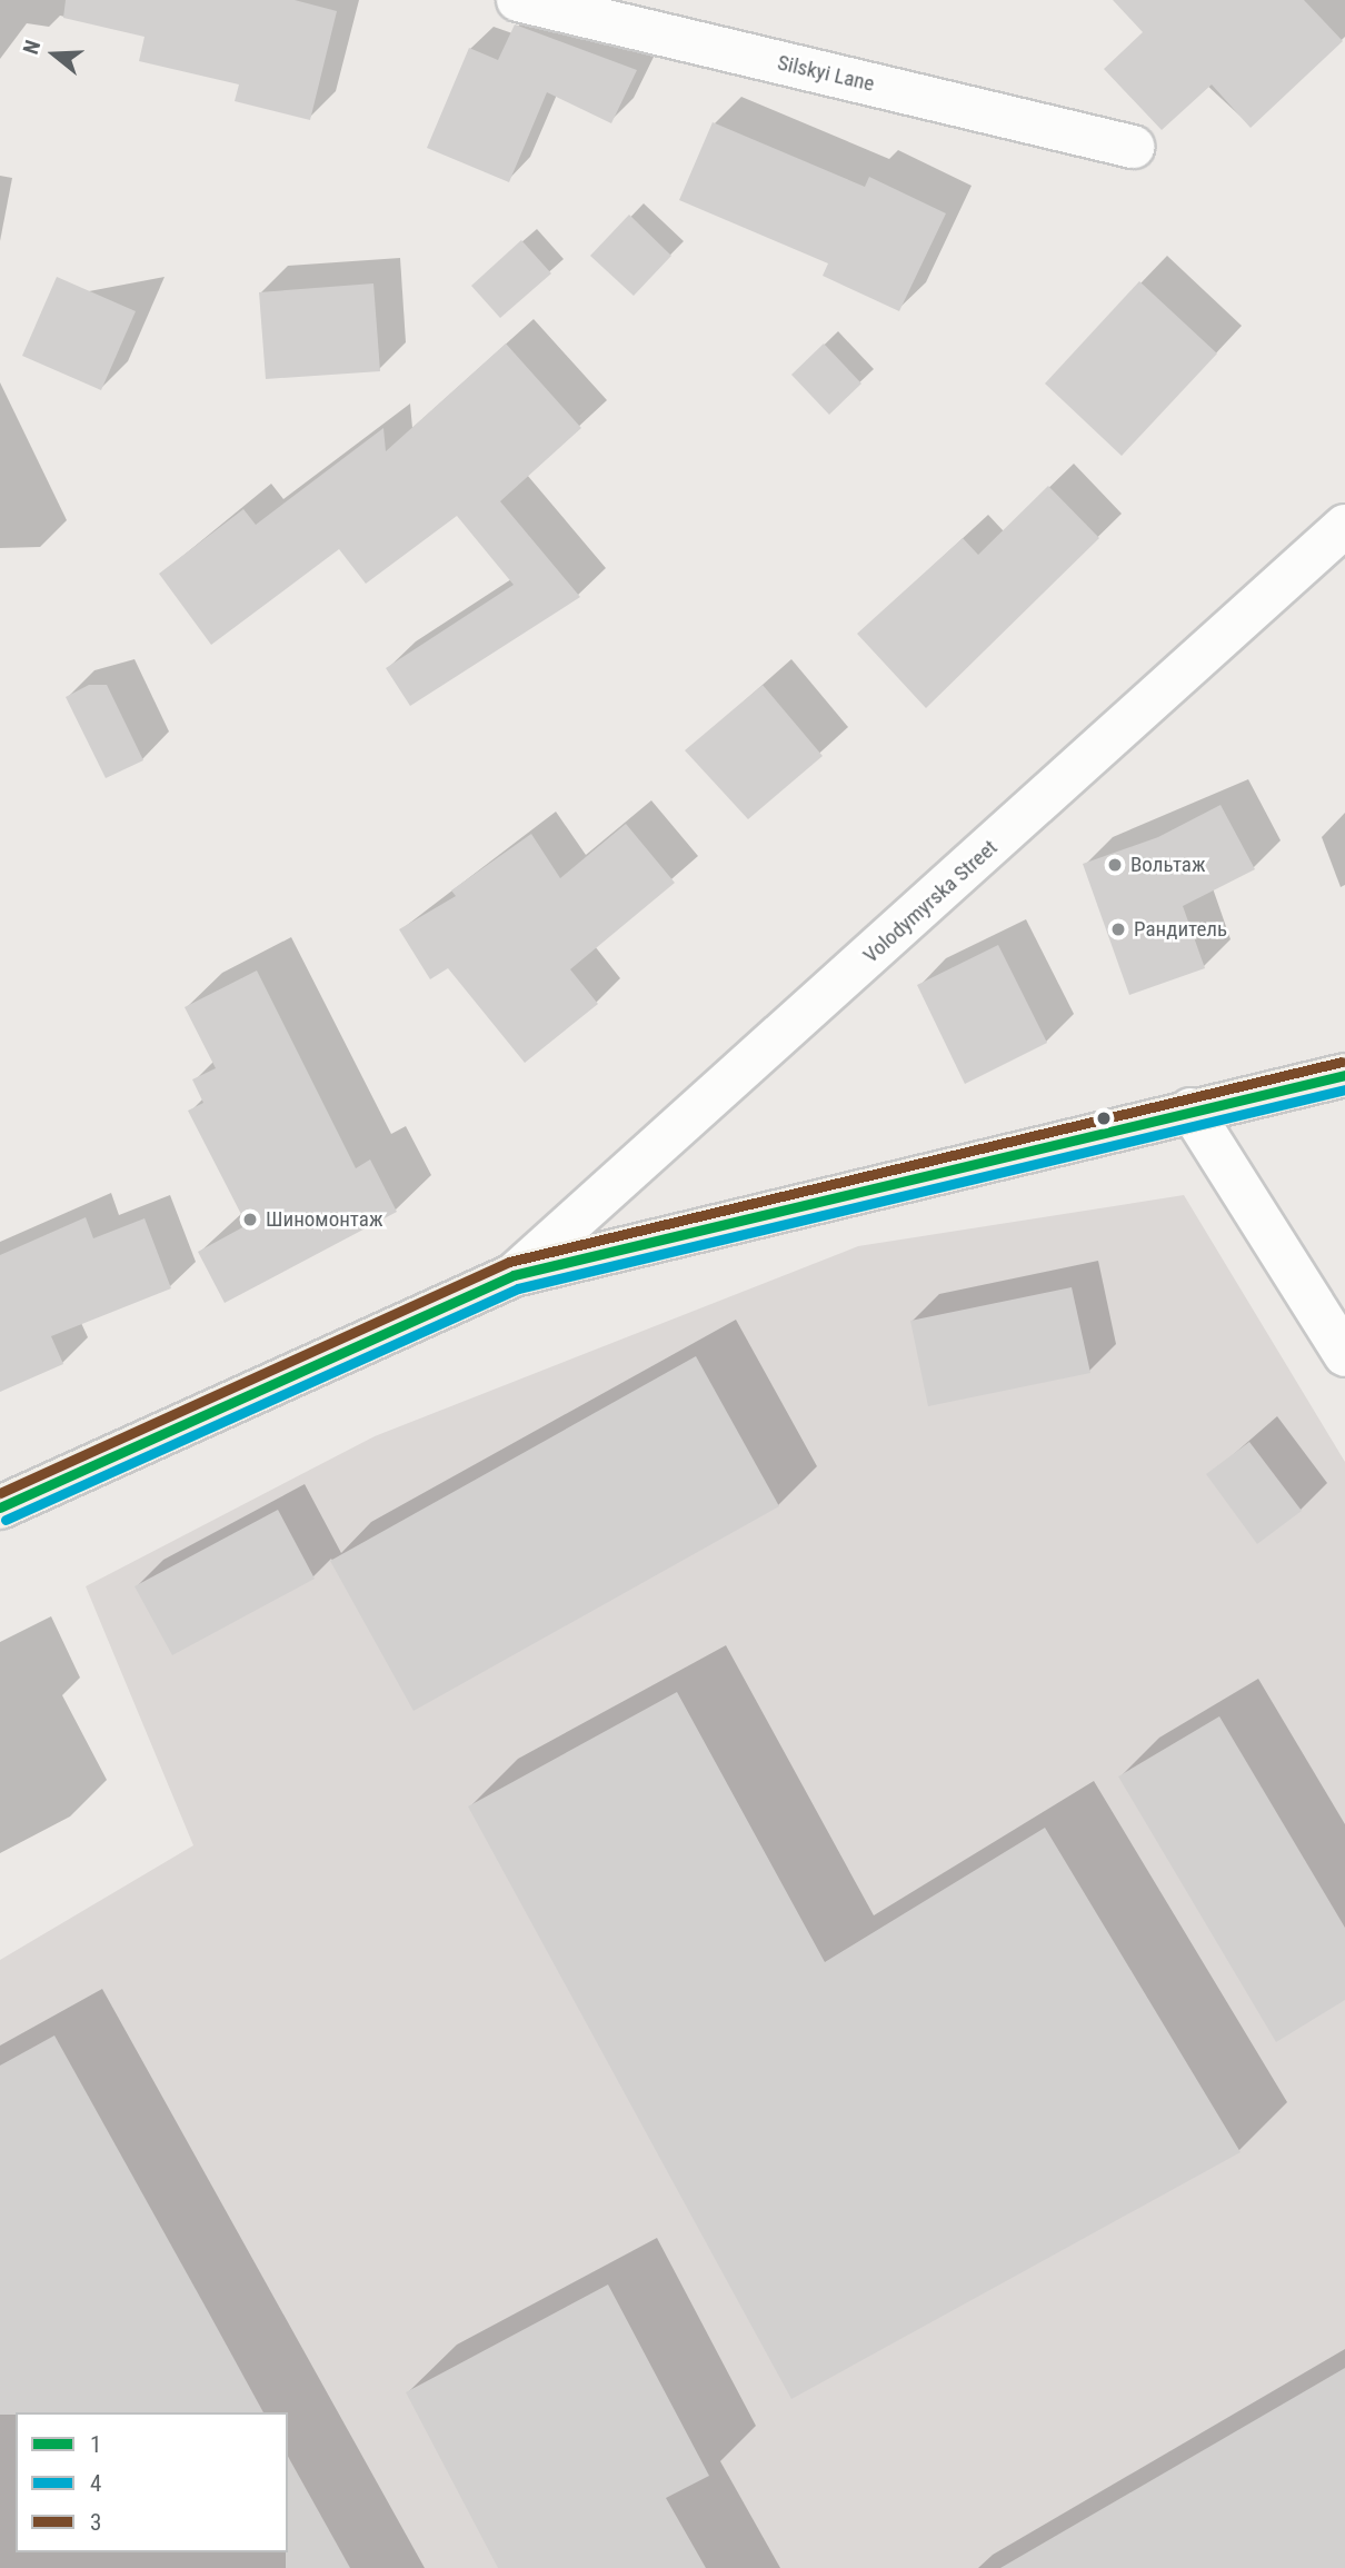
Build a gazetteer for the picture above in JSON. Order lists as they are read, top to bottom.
{
  "streets": {
    "main road": ["Volodymyrska Street"],
    "street": ["Silskyi Lane"]
  },
  "places": ["Вольтаж", "Рандитель", "Шиномонтаж"],
  "lines": ["transit line 3", "transit line 1", "transit line 4"],
  "legend": ["1", "4", "3"],
  "north": "left"
}
